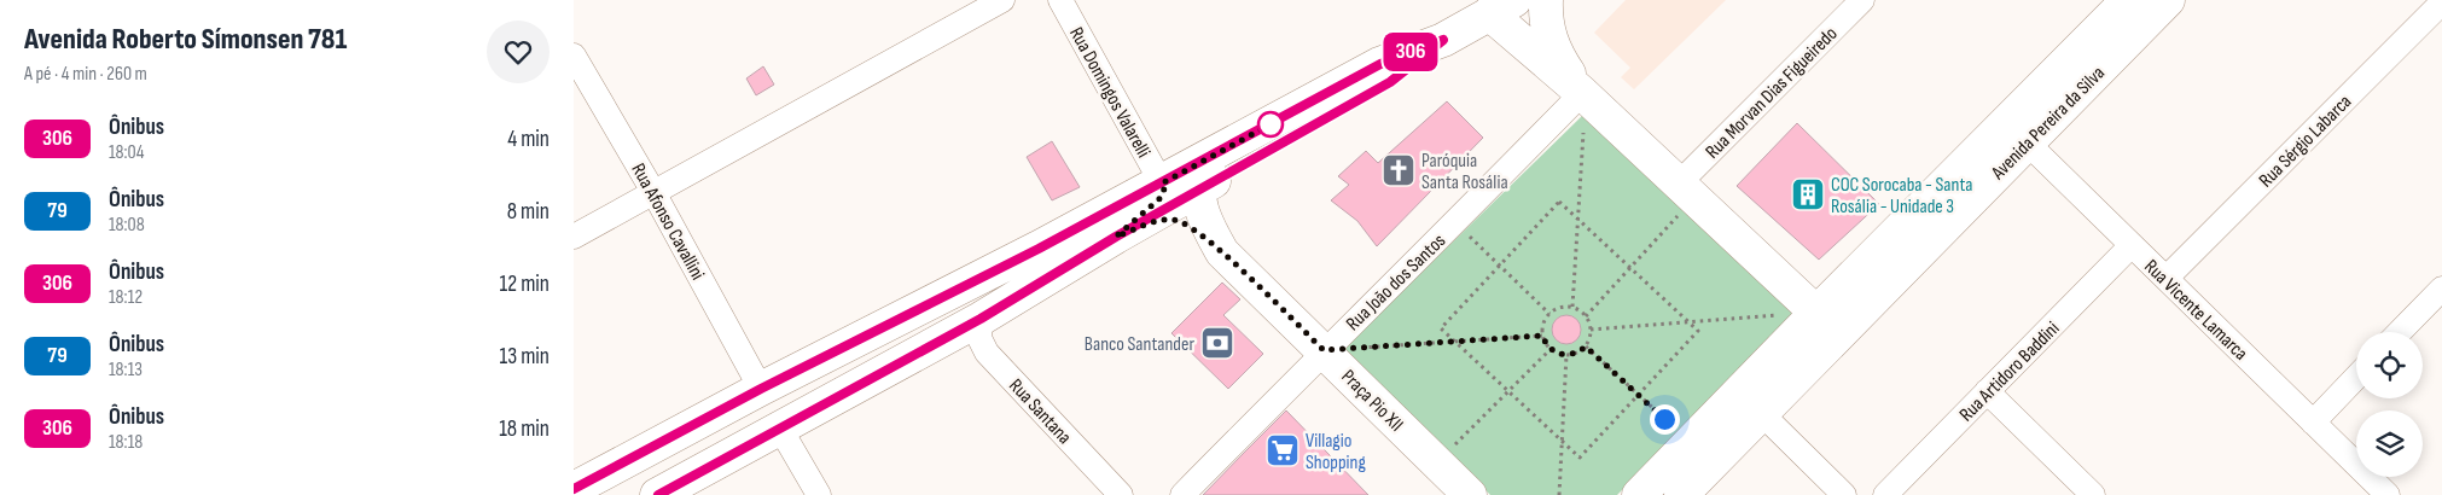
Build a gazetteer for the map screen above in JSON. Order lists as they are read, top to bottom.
{
  "streets": {
    "main road": ["Avenida Pereira da Silva", "Praça Pio XII"],
    "street": [
      "Rua Domingos Valarelli",
      "Rua Morvan Dias Figueiredo",
      "Rua Sérgio Labarca",
      "Rua Afonso Cavallini",
      "Rua João dos Santos",
      "Rua Vicente Lamarca",
      "Rua Artidoro Baddini",
      "Rua Santana"
    ]
  },
  "crossings": [
    ["Avenida Pereira da Silva", "Rua Vicente Lamarca"],
    ["Rua Sérgio Labarca", "Rua Vicente Lamarca"],
    ["Rua João dos Santos", "Praça Pio XII"],
    ["Rua Vicente Lamarca", "Rua Artidoro Baddini"]
  ],
  "places": {
    "church": ["Paróquia Santa Rosália"],
    "building": ["COC Sorocaba - Santa Rosália - Unidade 3"],
    "bank": ["Banco Santander"],
    "supermarket": ["Villagio Shopping"]
  },
  "lines": ["bus line 306"],
  "page": {
    "heading": ["Avenida Roberto Símonsen 781", "A pé · 4 min · 260 m"],
    "on_map": "306",
    "list": [
      {
        "mark": "306",
        "name": "Ônibus",
        "note": "18:04",
        "value": "4 min"
      },
      {
        "mark": "79",
        "name": "Ônibus",
        "note": "18:08",
        "value": "8 min"
      },
      {
        "mark": "306",
        "name": "Ônibus",
        "note": "18:12",
        "value": "12 min"
      },
      {
        "mark": "79",
        "name": "Ônibus",
        "note": "18:13",
        "value": "13 min"
      },
      {
        "mark": "306",
        "name": "Ônibus",
        "note": "18:18",
        "value": "18 min"
      }
    ]
  }
}
